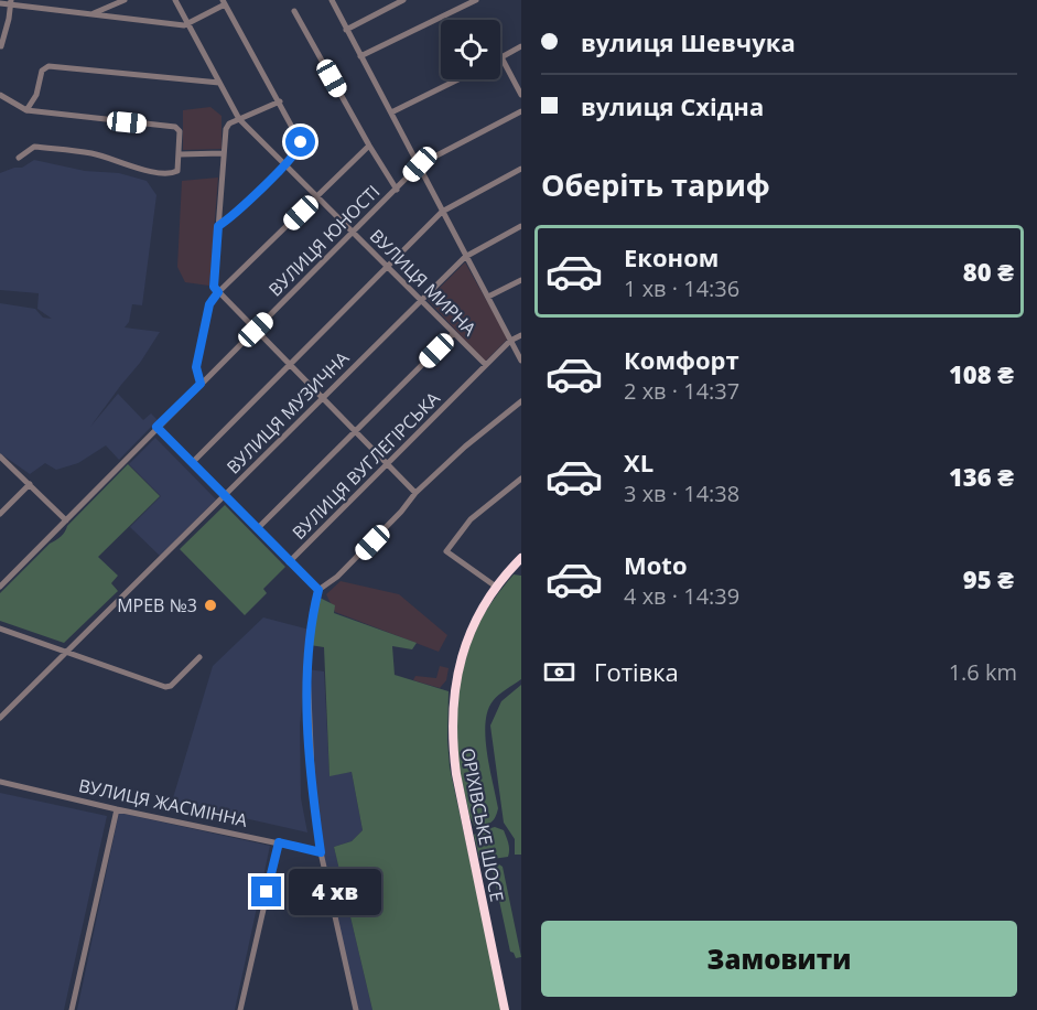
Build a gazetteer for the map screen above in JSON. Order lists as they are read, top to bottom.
{
  "streets": {
    "highway": ["ОРІХІВСЬКЕ ШОСЕ"],
    "street": [
      "ВУЛИЦЯ ЮНОСТІ",
      "ВУЛИЦЯ МИРНА",
      "ВУЛИЦЯ МУЗИЧНА",
      "ВУЛИЦЯ ВУГЛЕГІРСЬКА",
      "ВУЛИЦЯ ЖАСМІННА"
    ]
  },
  "crossings": [
    ["ВУЛИЦЯ ЮНОСТІ", "ВУЛИЦЯ МИРНА"],
    ["ВУЛИЦЯ МИРНА", "ВУЛИЦЯ МУЗИЧНА"],
    ["ВУЛИЦЯ МИРНА", "ВУЛИЦЯ ВУГЛЕГІРСЬКА"]
  ],
  "places": ["МРЕВ №3"],
  "page": {
    "banner": ["вулиця Шевчука", "вулиця Східна"],
    "heading": "Оберіть тариф",
    "list": [
      {
        "name": "Економ",
        "note": "1 хв · 14:36",
        "value": "80 ₴"
      },
      {
        "name": "Комфорт",
        "note": "2 хв · 14:37",
        "value": "108 ₴"
      },
      {
        "name": "XL",
        "note": "3 хв · 14:38",
        "value": "136 ₴"
      },
      {
        "name": "Moto",
        "note": "4 хв · 14:39",
        "value": "95 ₴"
      }
    ],
    "pay": ["Готівка", "1.6 km"],
    "bubble": "4 хв",
    "buttons": "Замовити"
  }
}
